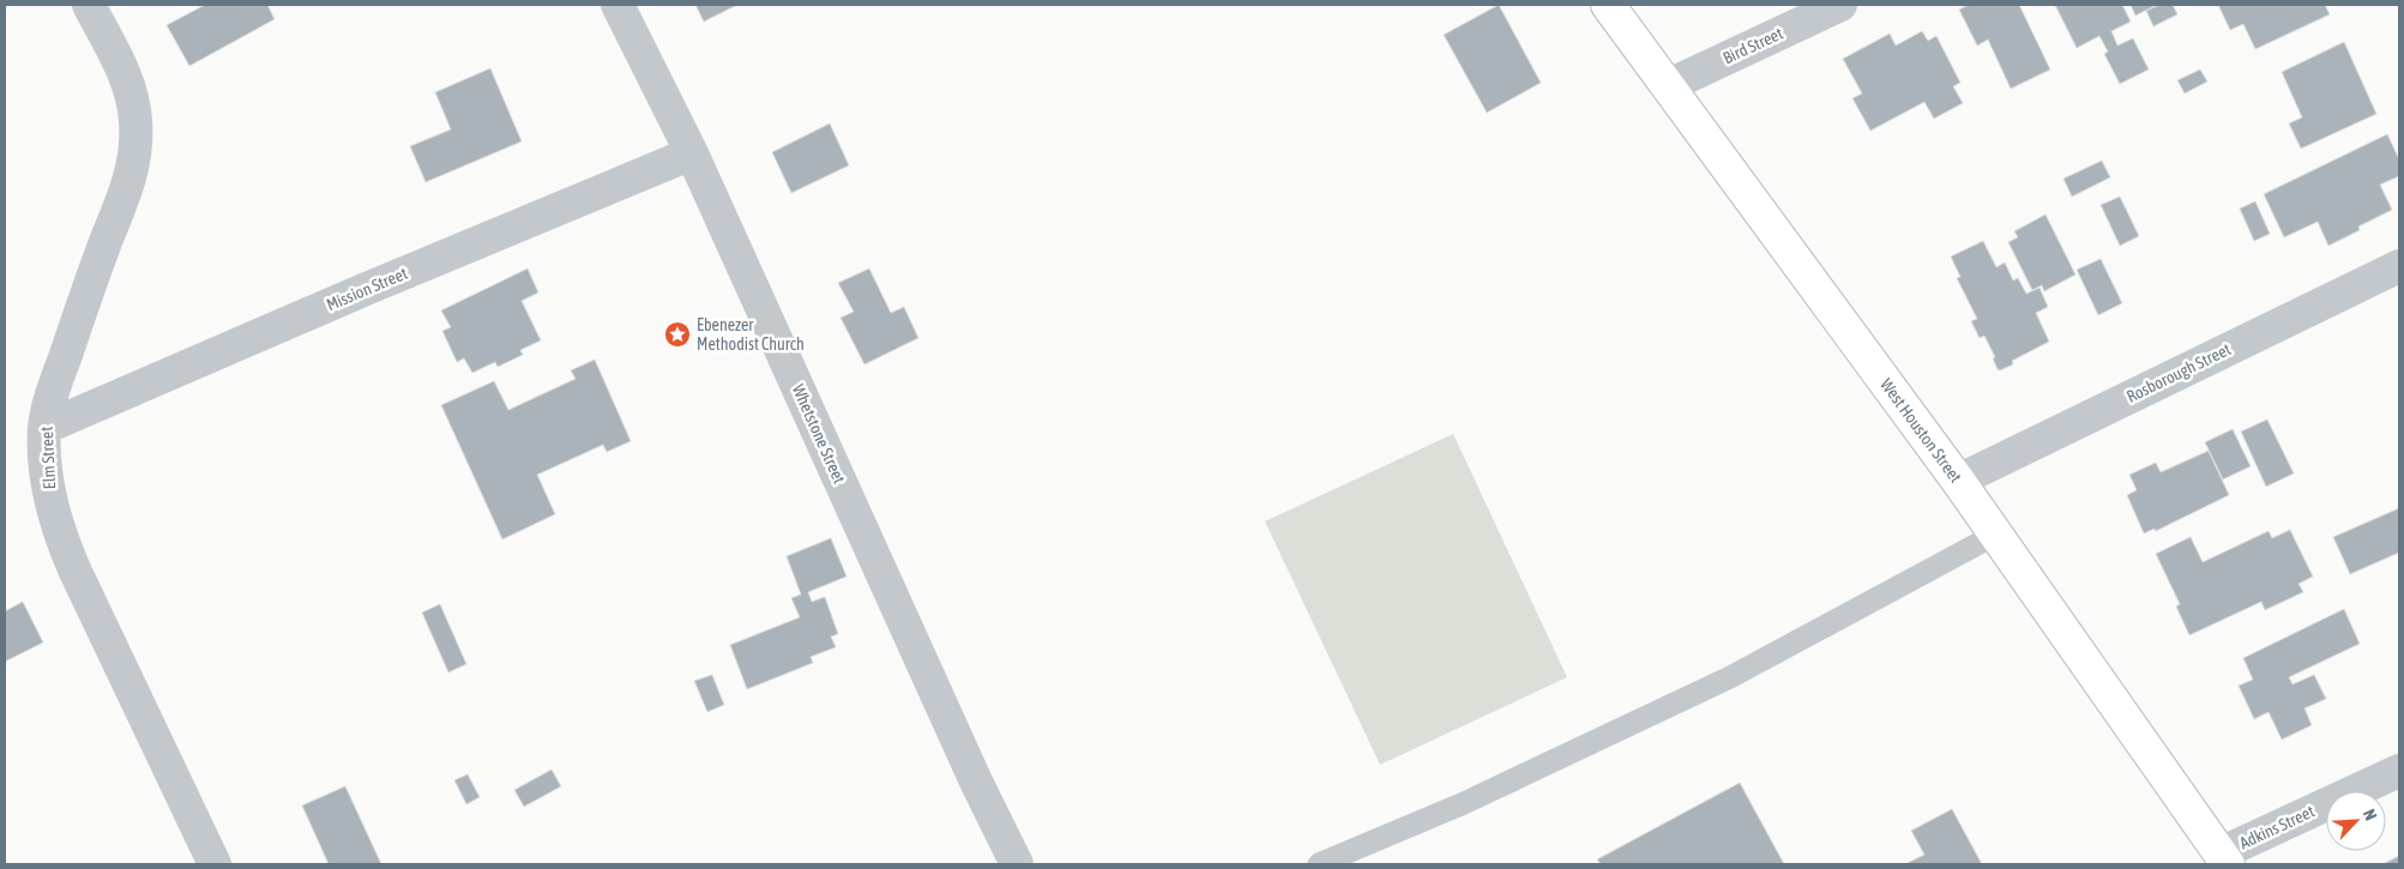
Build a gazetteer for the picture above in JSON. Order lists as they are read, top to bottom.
{
  "streets": {
    "main road": ["West Houston Street"],
    "street": [
      "Bird Street",
      "Mission Street",
      "Rosborough Street",
      "Whetstone Street",
      "Elm Street",
      "Adkins Street"
    ]
  },
  "crossings": [
    ["Bird Street", "West Houston Street"],
    ["Mission Street", "Whetstone Street"],
    ["Mission Street", "Elm Street"],
    ["Rosborough Street", "West Houston Street"],
    ["West Houston Street", "Adkins Street"]
  ],
  "places": {
    "place": ["Ebenezer Methodist Church"]
  },
  "north": "top right"
}
